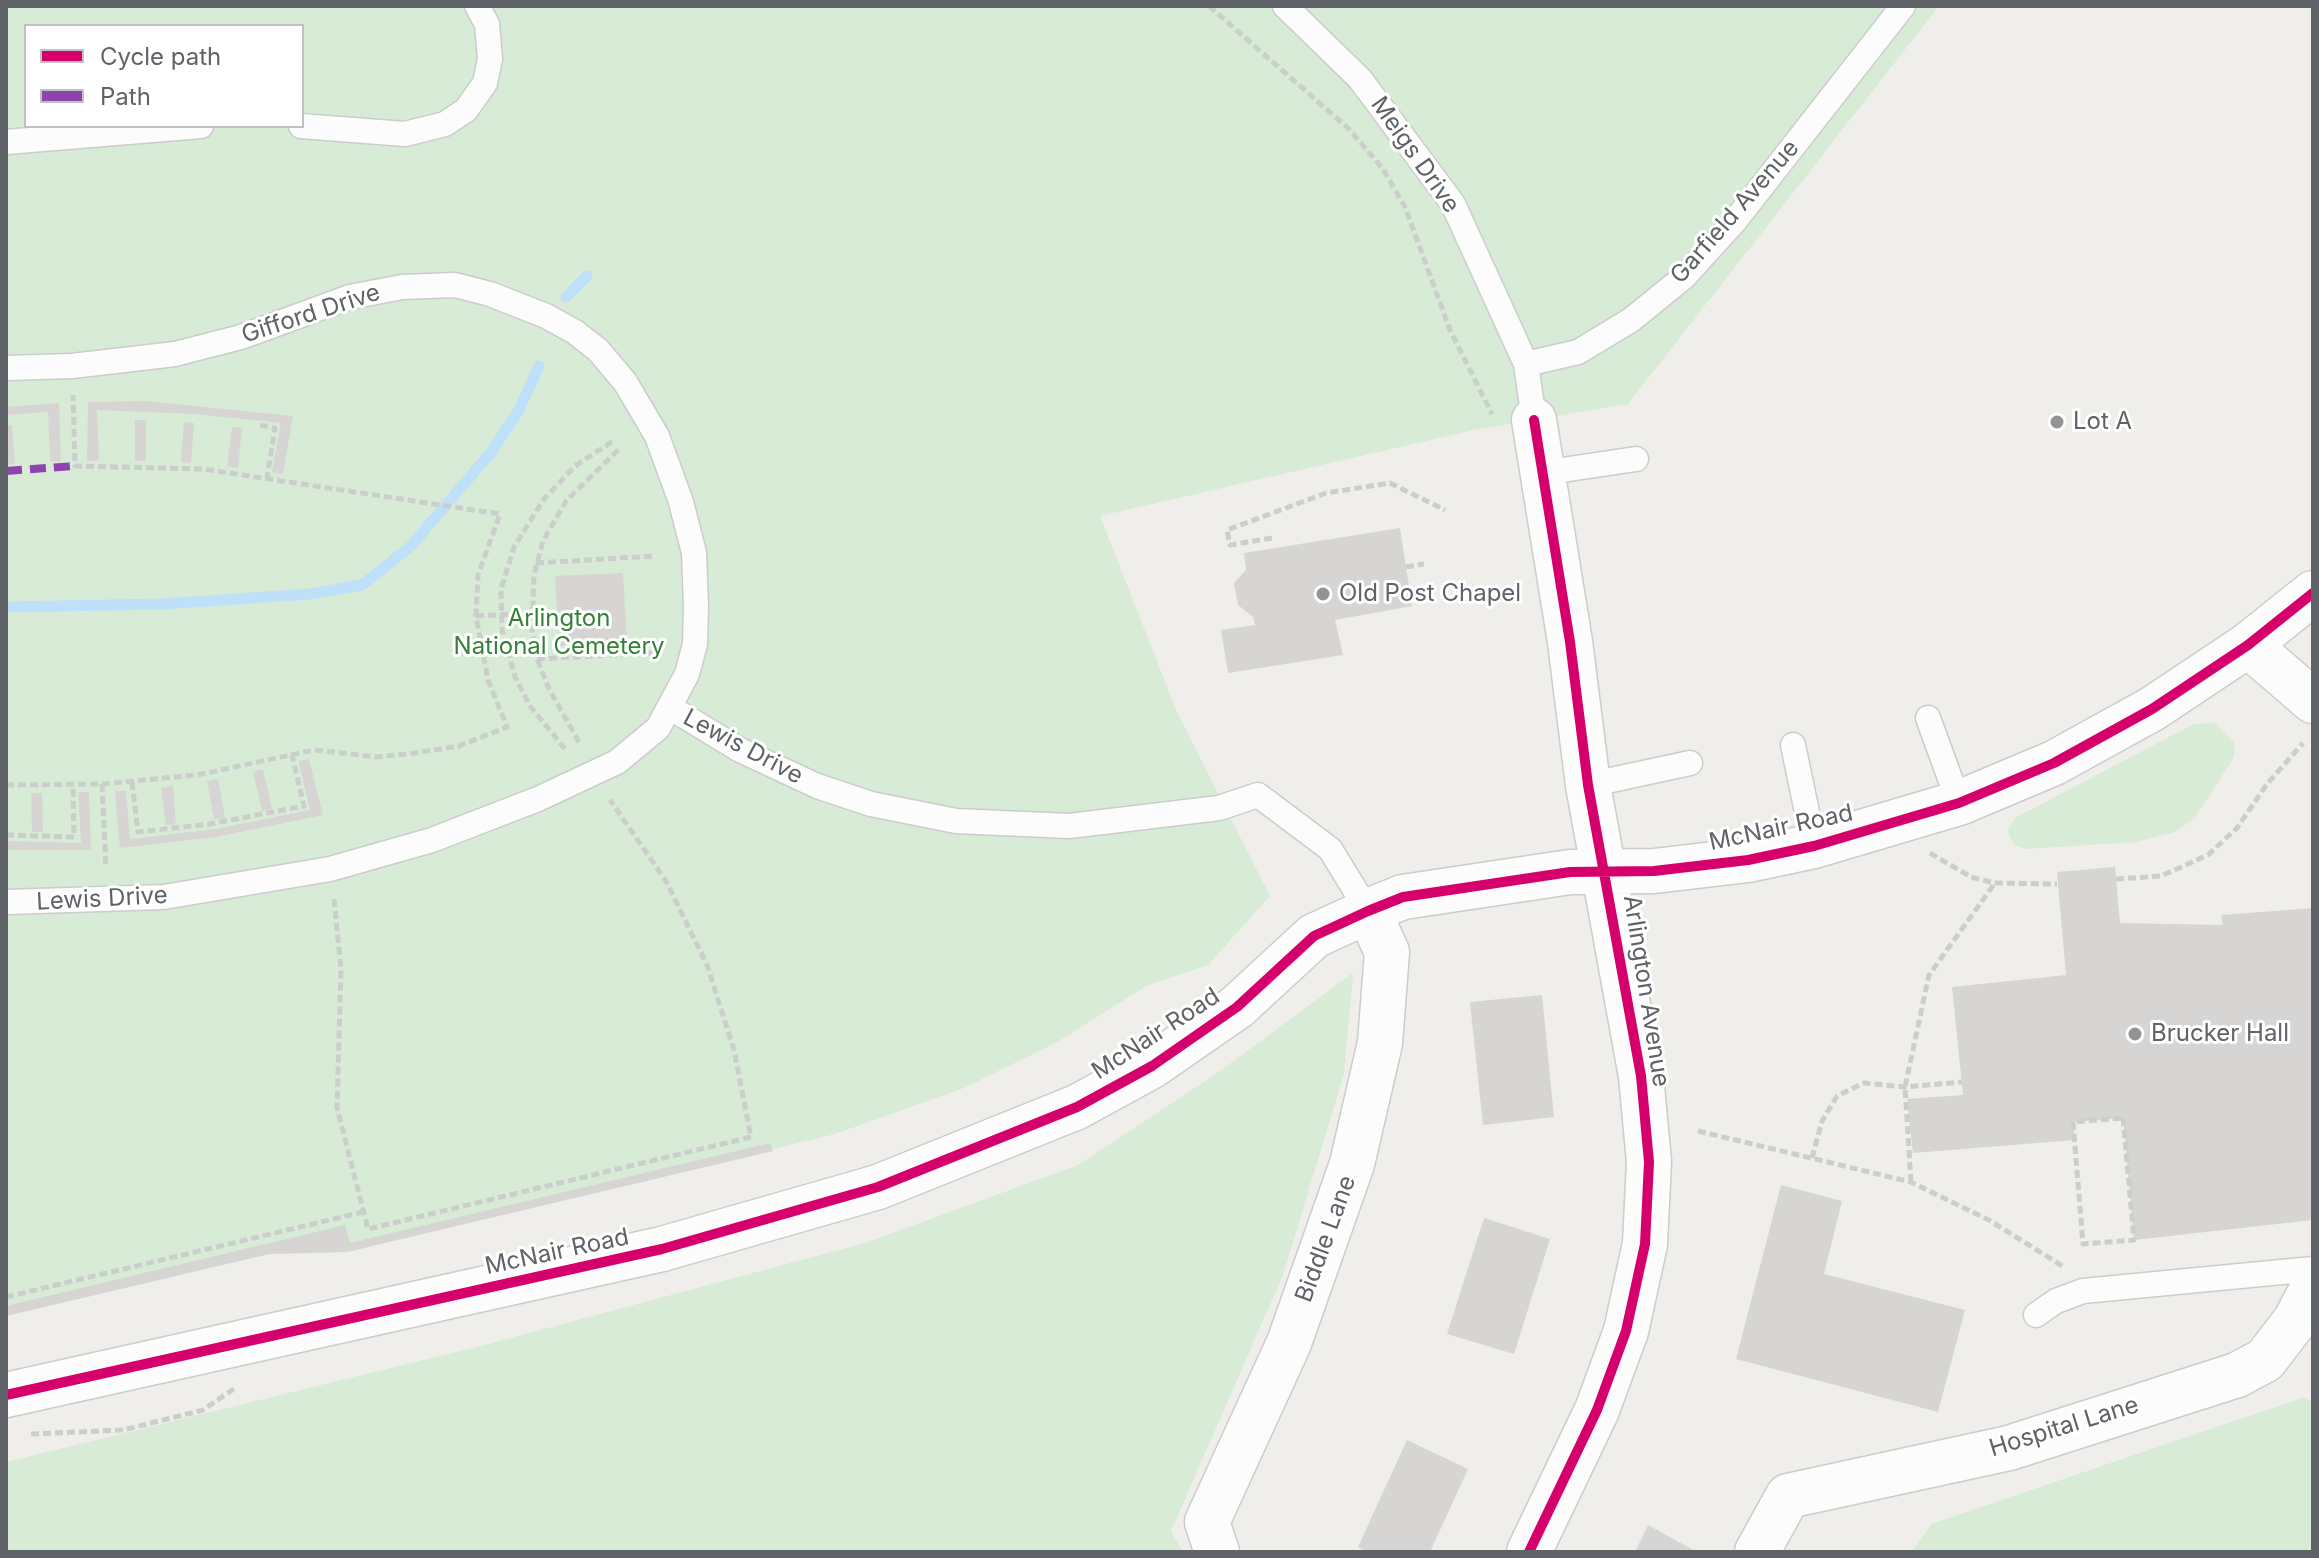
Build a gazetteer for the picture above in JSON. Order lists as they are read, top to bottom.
{
  "streets": {
    "street": [
      "McNair Road",
      "Arlington Avenue",
      "Biddle Lane",
      "Hospital Lane"
    ],
    "lane": [
      "Meigs Drive",
      "Garfield Avenue",
      "Gifford Drive",
      "Lewis Drive"
    ]
  },
  "crossings": [
    ["Meigs Drive", "Garfield Avenue"],
    ["Meigs Drive", "Arlington Avenue"],
    ["Gifford Drive", "Lewis Drive"],
    ["Lewis Drive", "McNair Road"],
    ["Lewis Drive", "Biddle Lane"],
    ["McNair Road", "Arlington Avenue"],
    ["McNair Road", "Biddle Lane"]
  ],
  "parks": ["Arlington National Cemetery"],
  "places": ["Lot A", "Old Post Chapel", "Brucker Hall"],
  "legend": ["Cycle path", "Path"]
}
